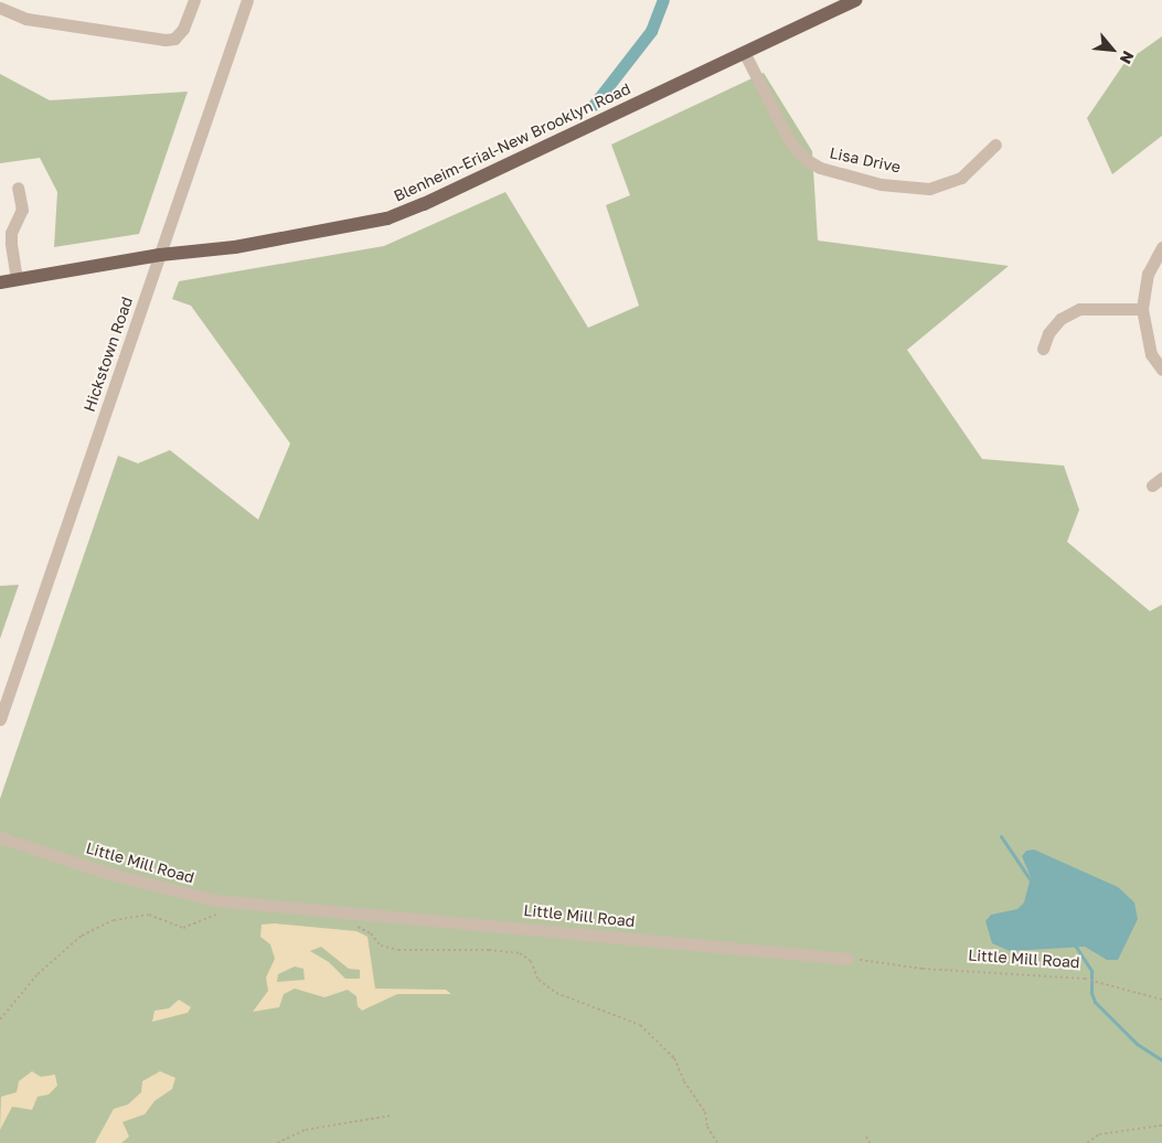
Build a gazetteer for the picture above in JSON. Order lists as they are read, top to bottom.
{
  "streets": {
    "main road": ["Blenheim-Erial-New Brooklyn Road"],
    "street": ["Lisa Drive", "Hickstown Road", "Little Mill Road"]
  },
  "crossings": [
    ["Blenheim-Erial-New Brooklyn Road", "Lisa Drive"],
    ["Blenheim-Erial-New Brooklyn Road", "Hickstown Road"]
  ],
  "north": "bottom right"
}
